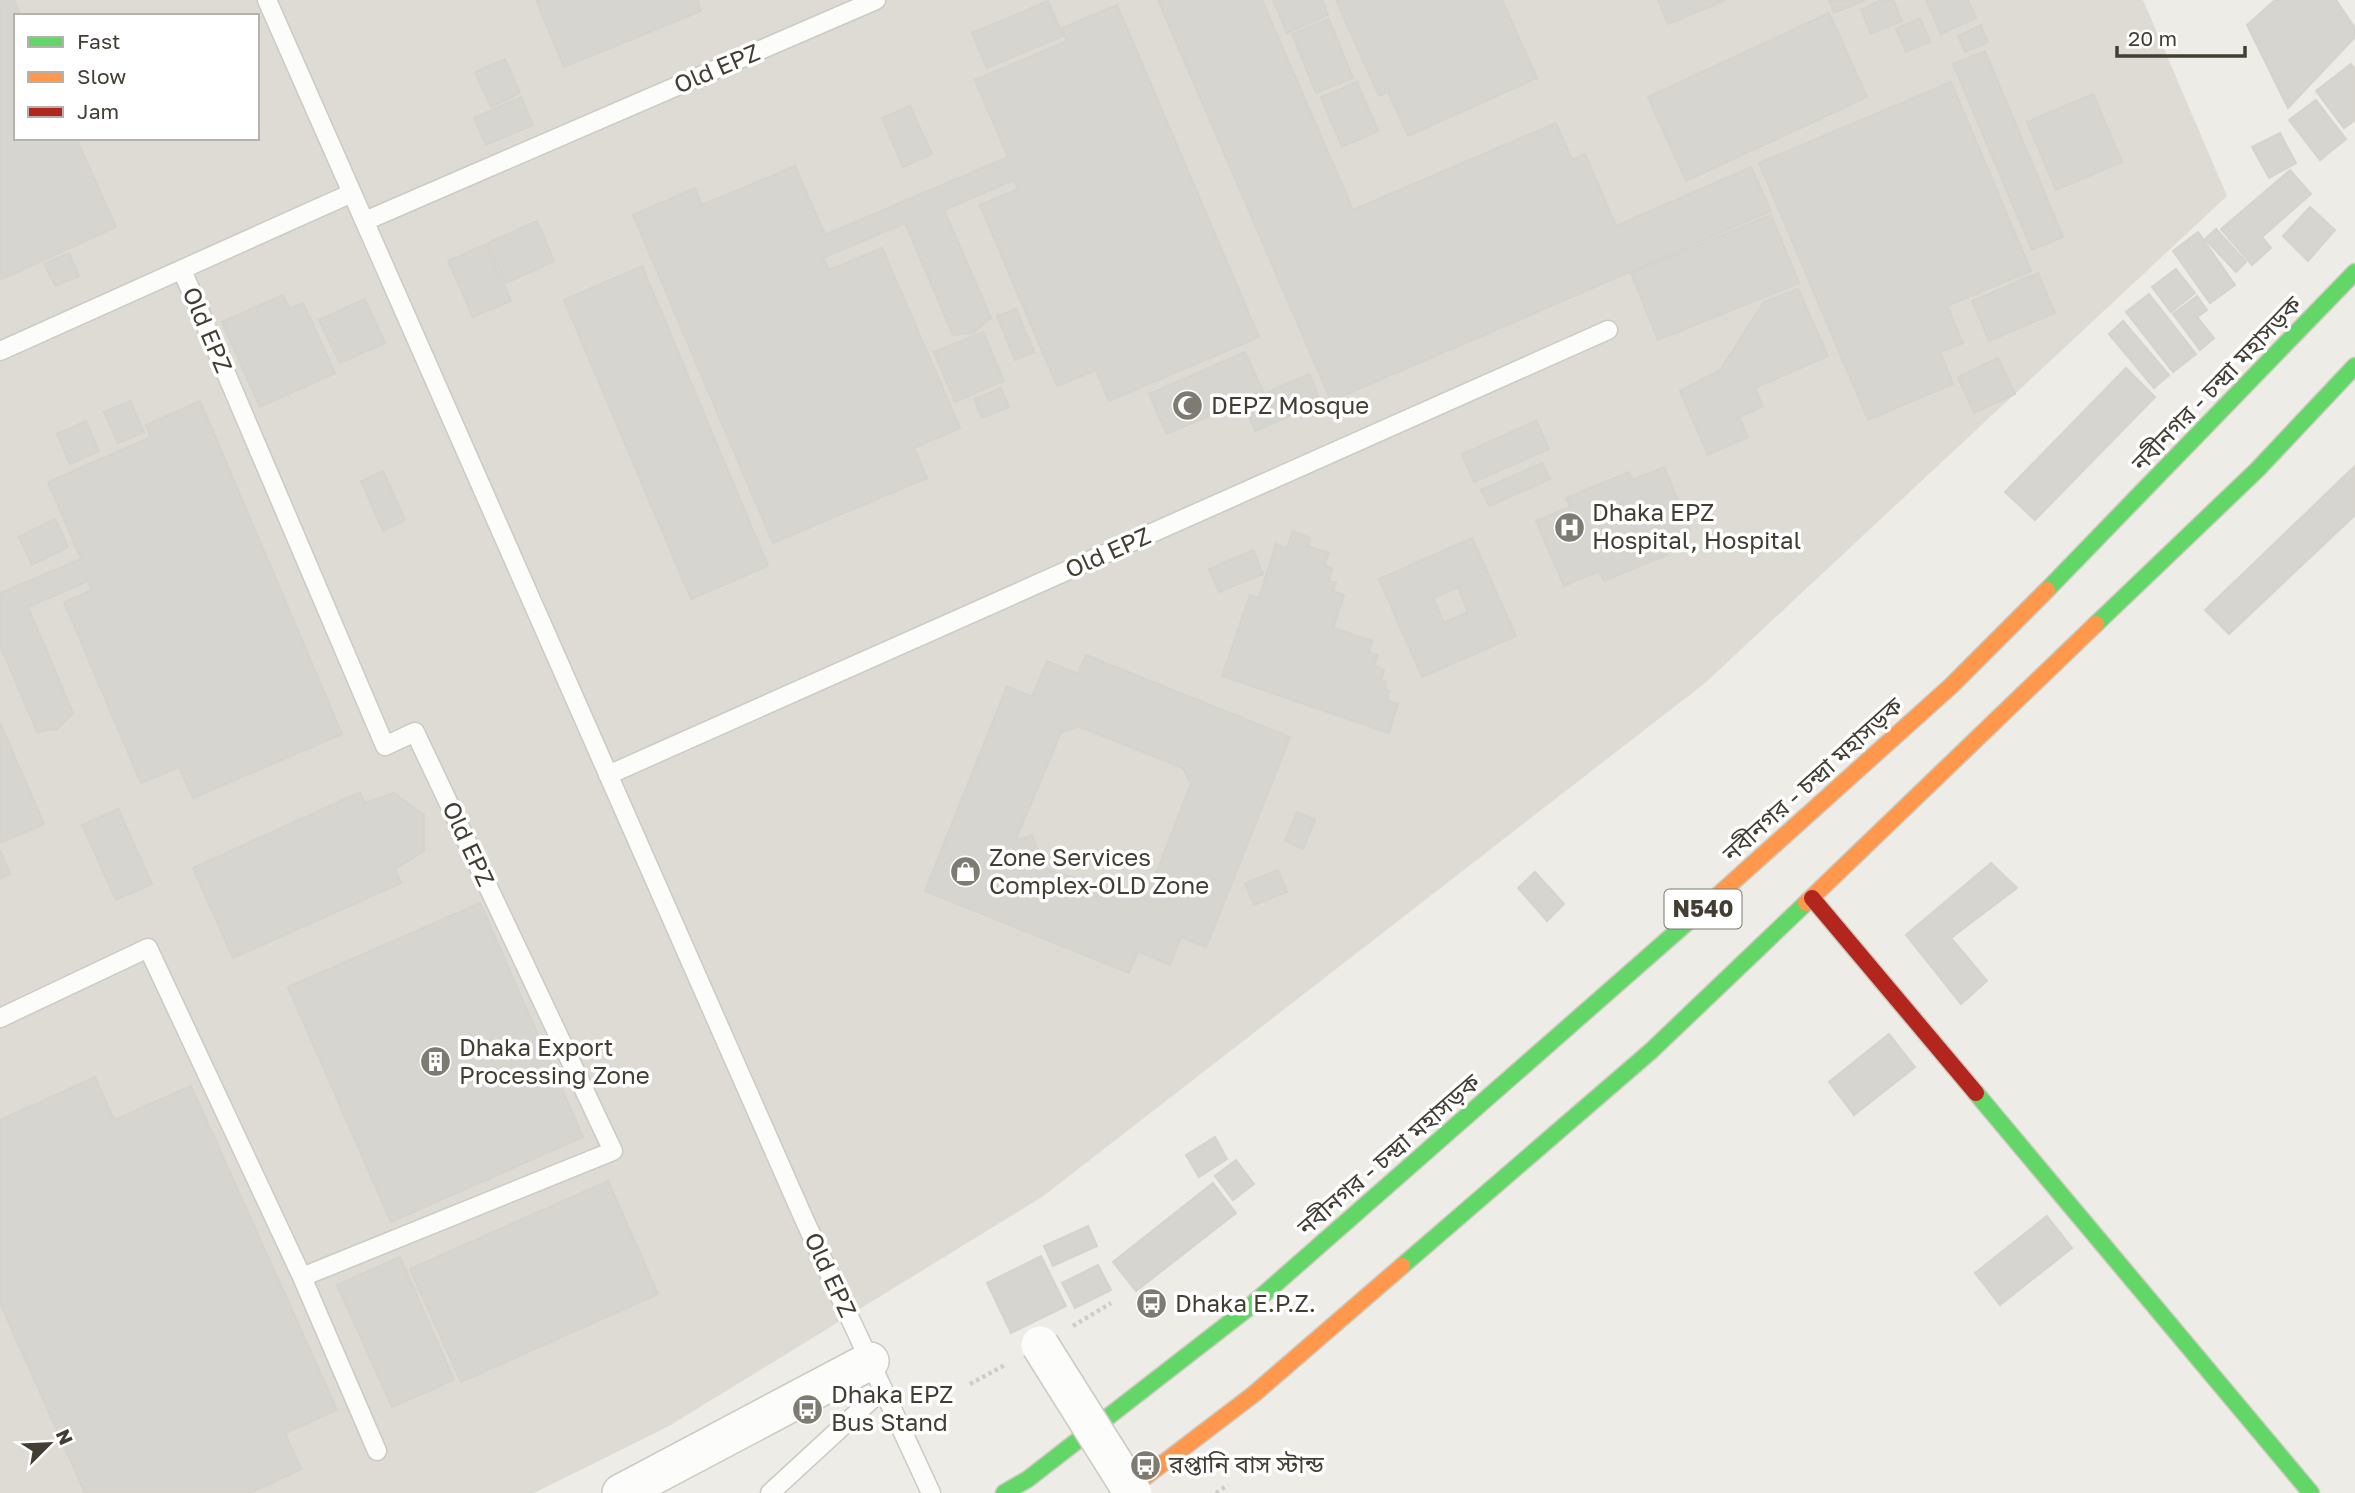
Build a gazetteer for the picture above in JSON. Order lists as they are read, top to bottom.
{
  "streets": {
    "main road": ["নবীনগর - চন্দ্রা মহাসড়ক", "N540"],
    "lane": ["Old EPZ"]
  },
  "places": {
    "mosque": ["DEPZ Mosque"],
    "hospital": ["Dhaka EPZ Hospital, Hospital"],
    "shop": ["Zone Services Complex-OLD Zone"],
    "building": ["Dhaka Export Processing Zone"],
    "bus stop": ["Dhaka E.P.Z.", "Dhaka EPZ Bus Stand", "রপ্তানি বাস স্টান্ড"]
  },
  "legend": ["Fast", "Slow", "Jam"],
  "scale_bar": "20 m",
  "north": "top right"
}
